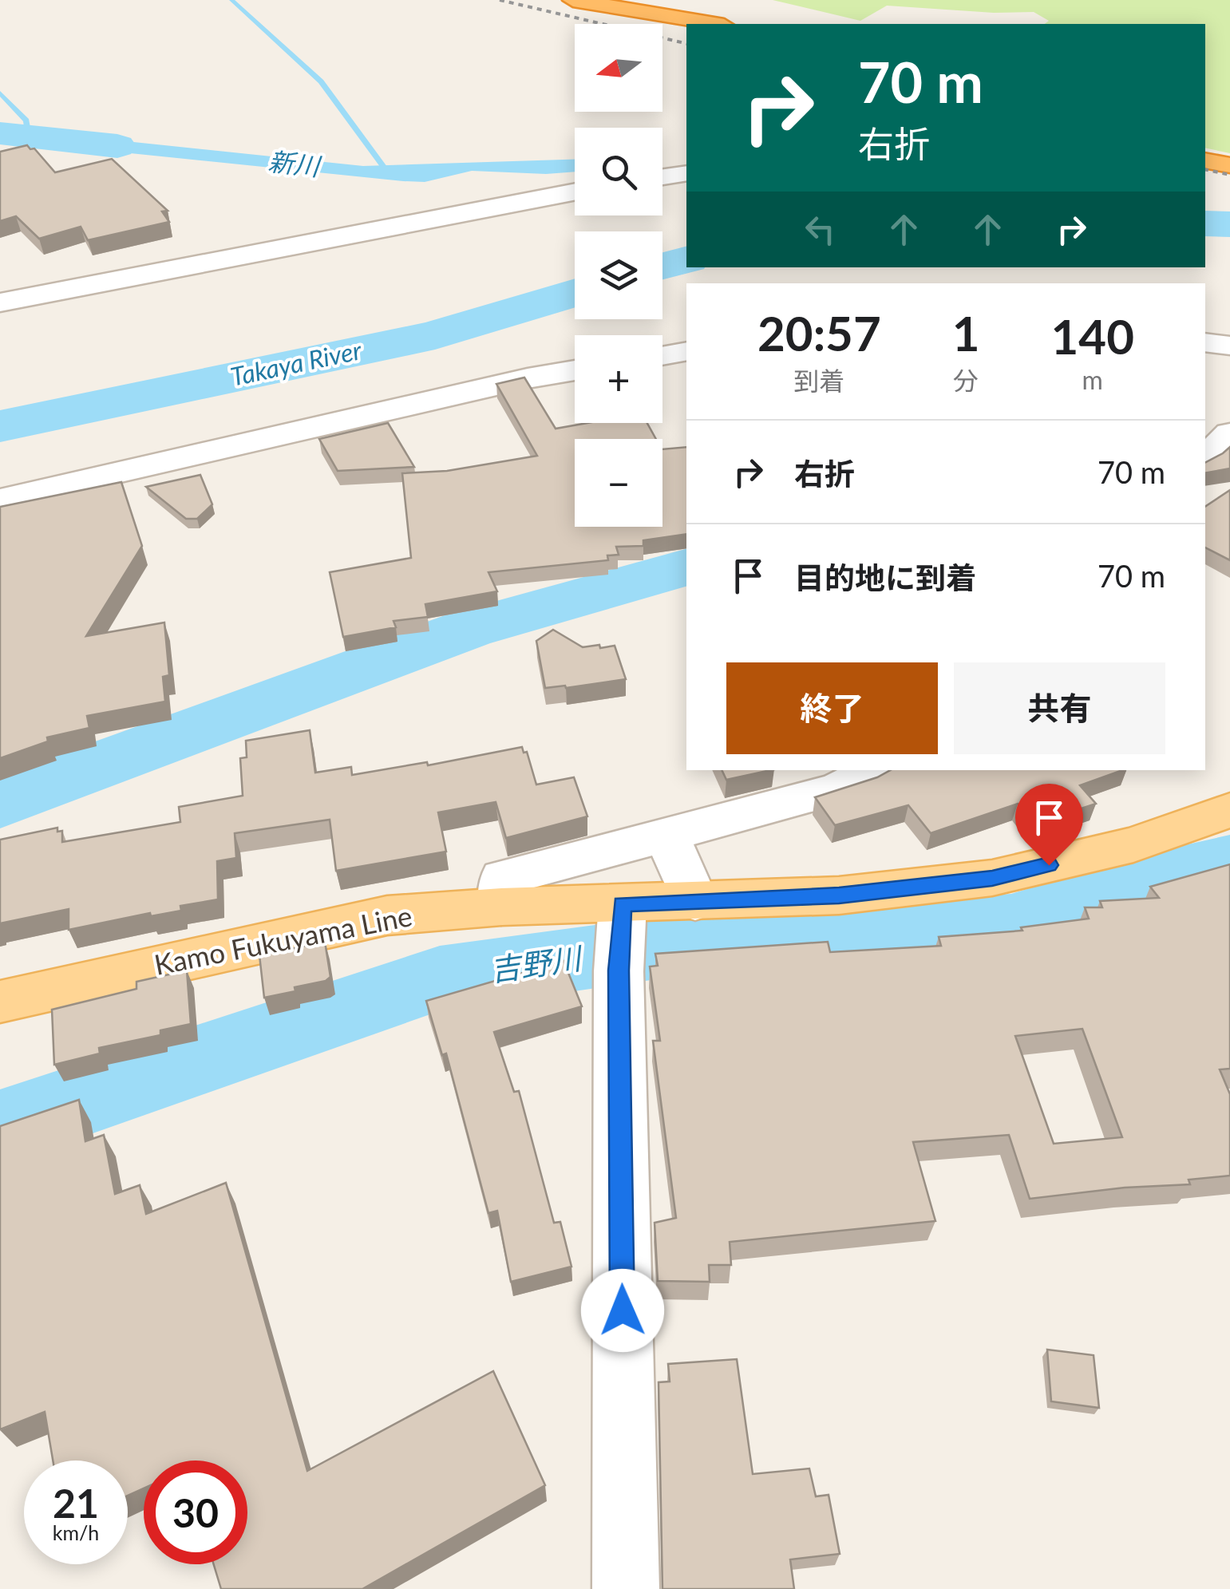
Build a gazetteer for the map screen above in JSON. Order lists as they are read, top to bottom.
{
  "streets": {
    "main road": ["Kamo Fukuyama Line"]
  },
  "water": ["新川", "Takaya River", "吉野川"],
  "north": "left",
  "page": {
    "map_buttons": ["+", "−"],
    "turn": ["70 m", "右折"],
    "eta": [
      "20:57",
      "到着",
      "1",
      "分",
      "140",
      "m"
    ],
    "list": [
      {
        "name": "右折",
        "value": "70 m"
      },
      {
        "name": "目的地に到着",
        "value": "70 m"
      }
    ],
    "buttons": ["終了", "共有"],
    "speed": "21 km/h",
    "limit": "30"
  }
}
